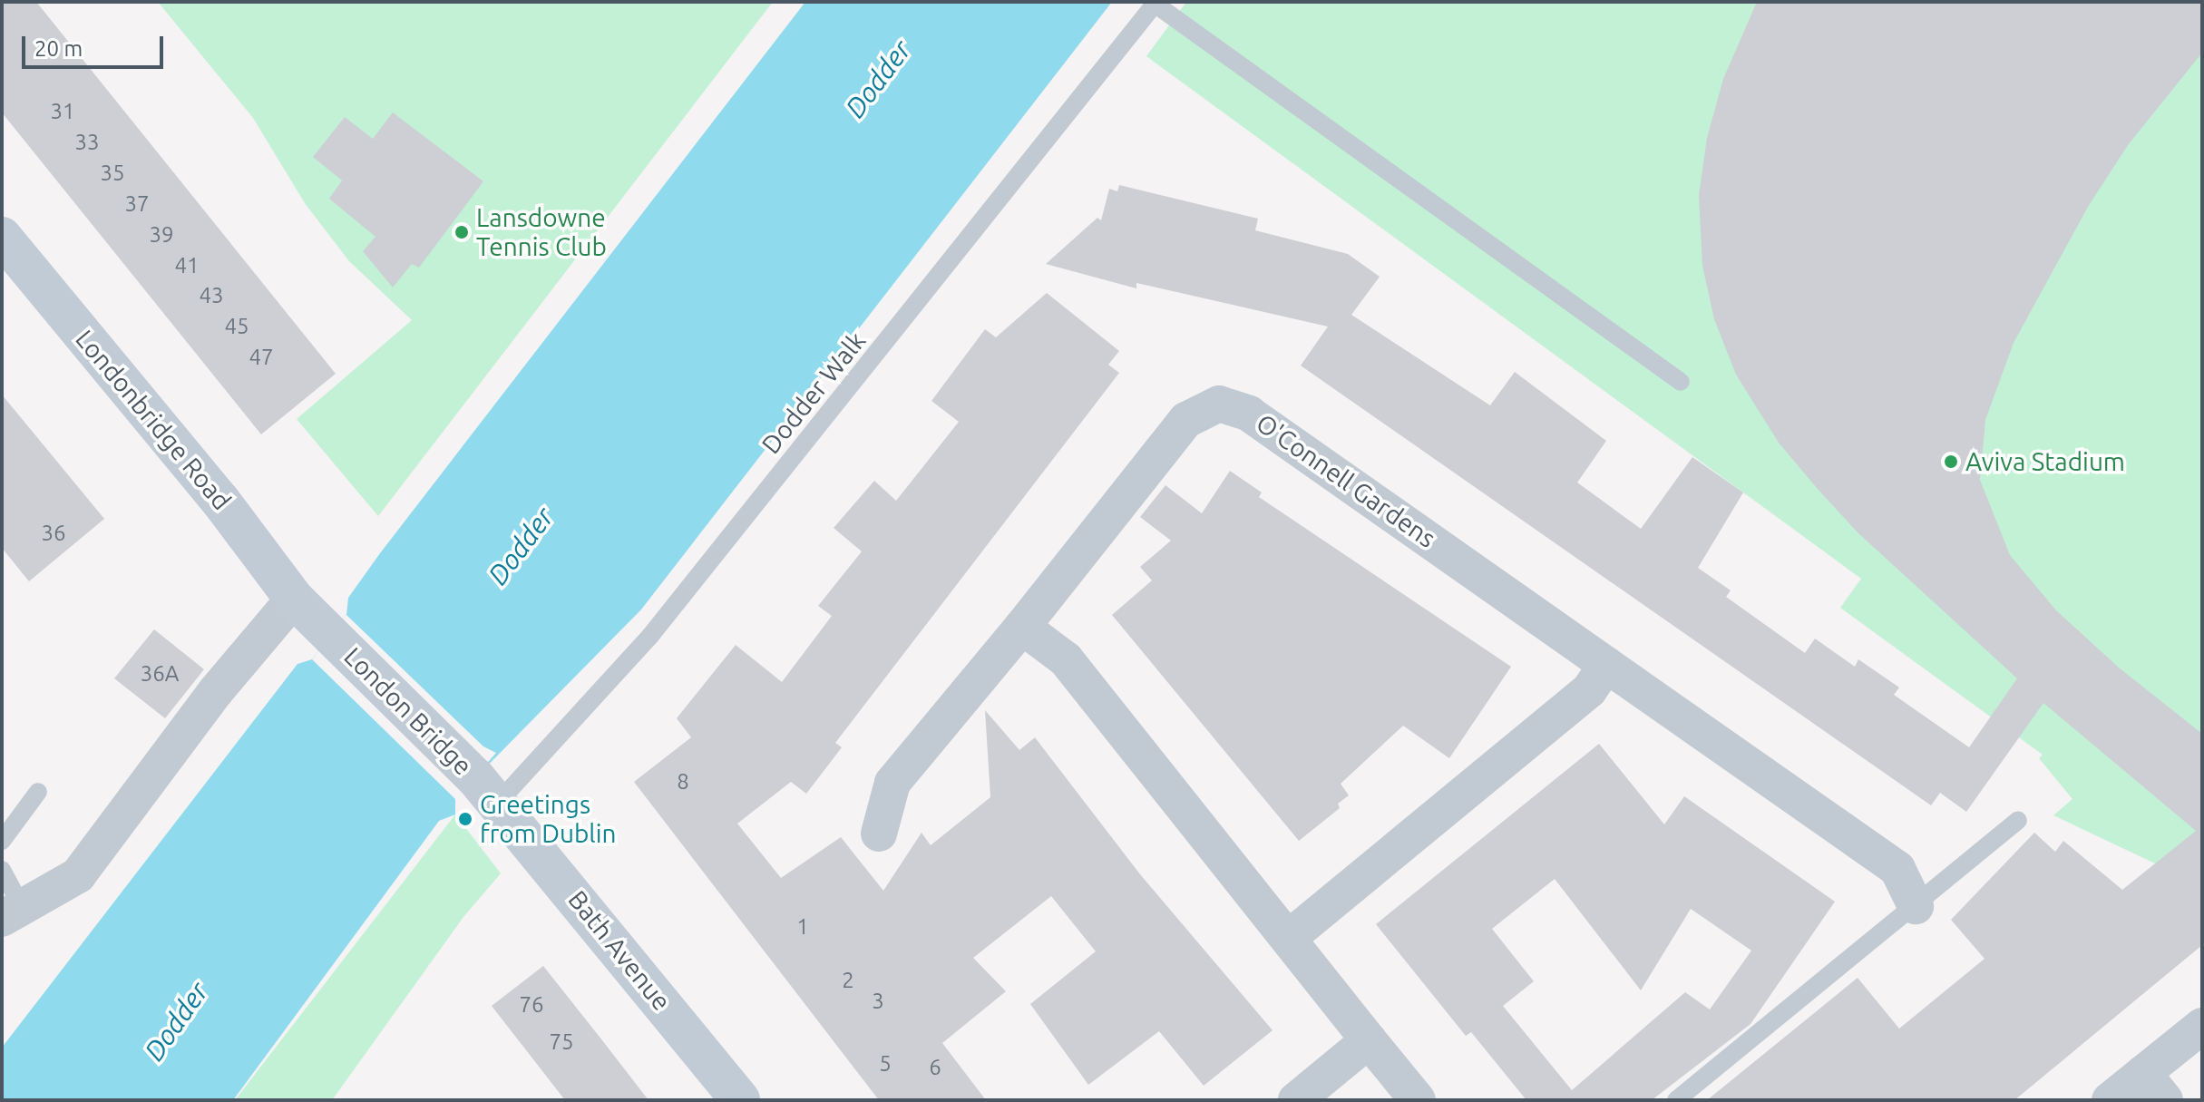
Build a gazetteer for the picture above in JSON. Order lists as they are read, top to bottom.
{
  "streets": {
    "main road": ["Londonbridge Road", "London Bridge", "Bath Avenue"],
    "street": ["O'Connell Gardens"],
    "lane": ["Dodder Walk"]
  },
  "crossings": [
    ["Dodder Walk", "London Bridge"],
    ["Dodder Walk", "Bath Avenue"],
    ["Londonbridge Road", "London Bridge"],
    ["London Bridge", "Bath Avenue"]
  ],
  "water": ["Dodder"],
  "places": ["Lansdowne Tennis Club", "Aviva Stadium", "Greetings from Dublin"],
  "house_numbers": [
    "31",
    "33",
    "35",
    "37",
    "39",
    "41",
    "43",
    "45",
    "47",
    "36",
    "36A",
    "8",
    "1",
    "2",
    "3",
    "76",
    "75",
    "5",
    "6"
  ],
  "scale_bar": "20 m"
}
